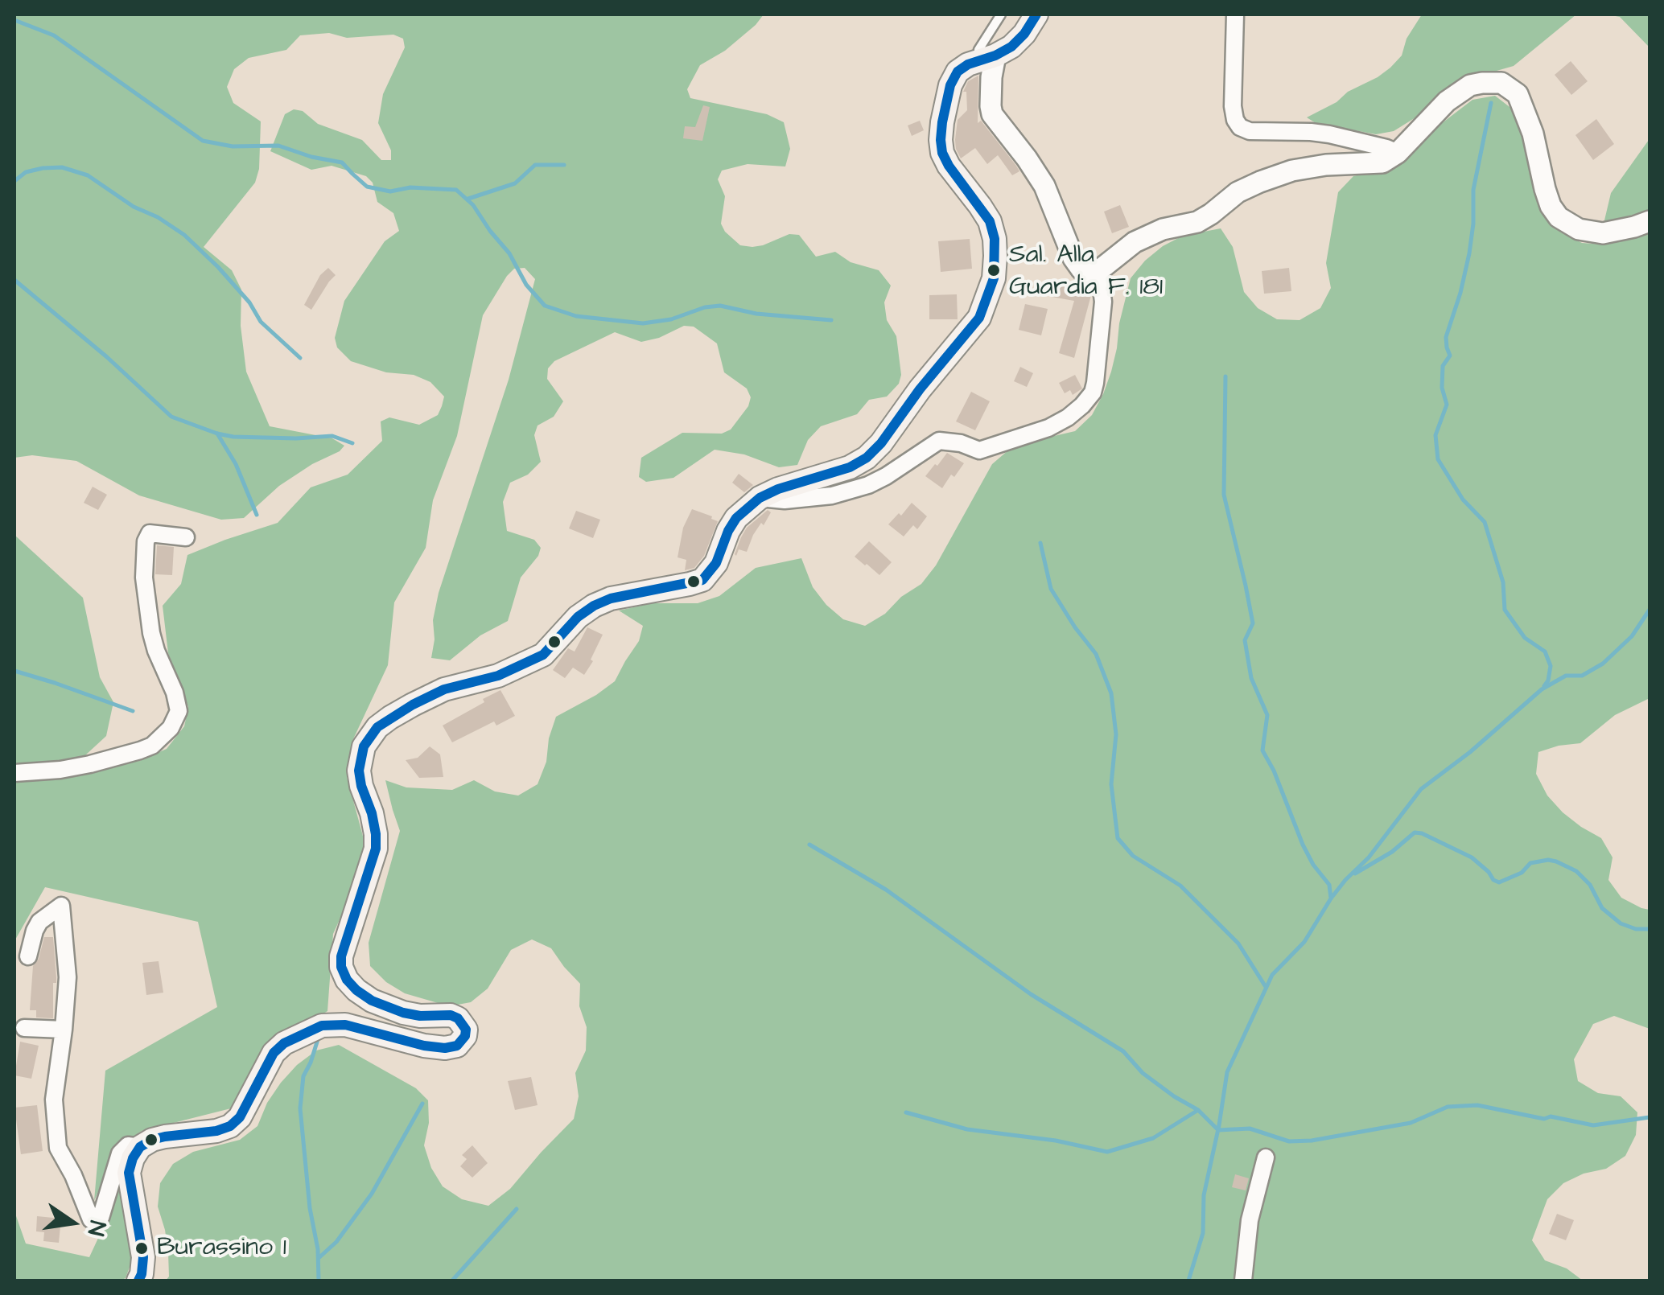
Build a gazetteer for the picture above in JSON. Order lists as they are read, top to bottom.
{
  "places": ["Sal. Alla Guardia F. 181", "Burassino 1"],
  "north": "right"
}
